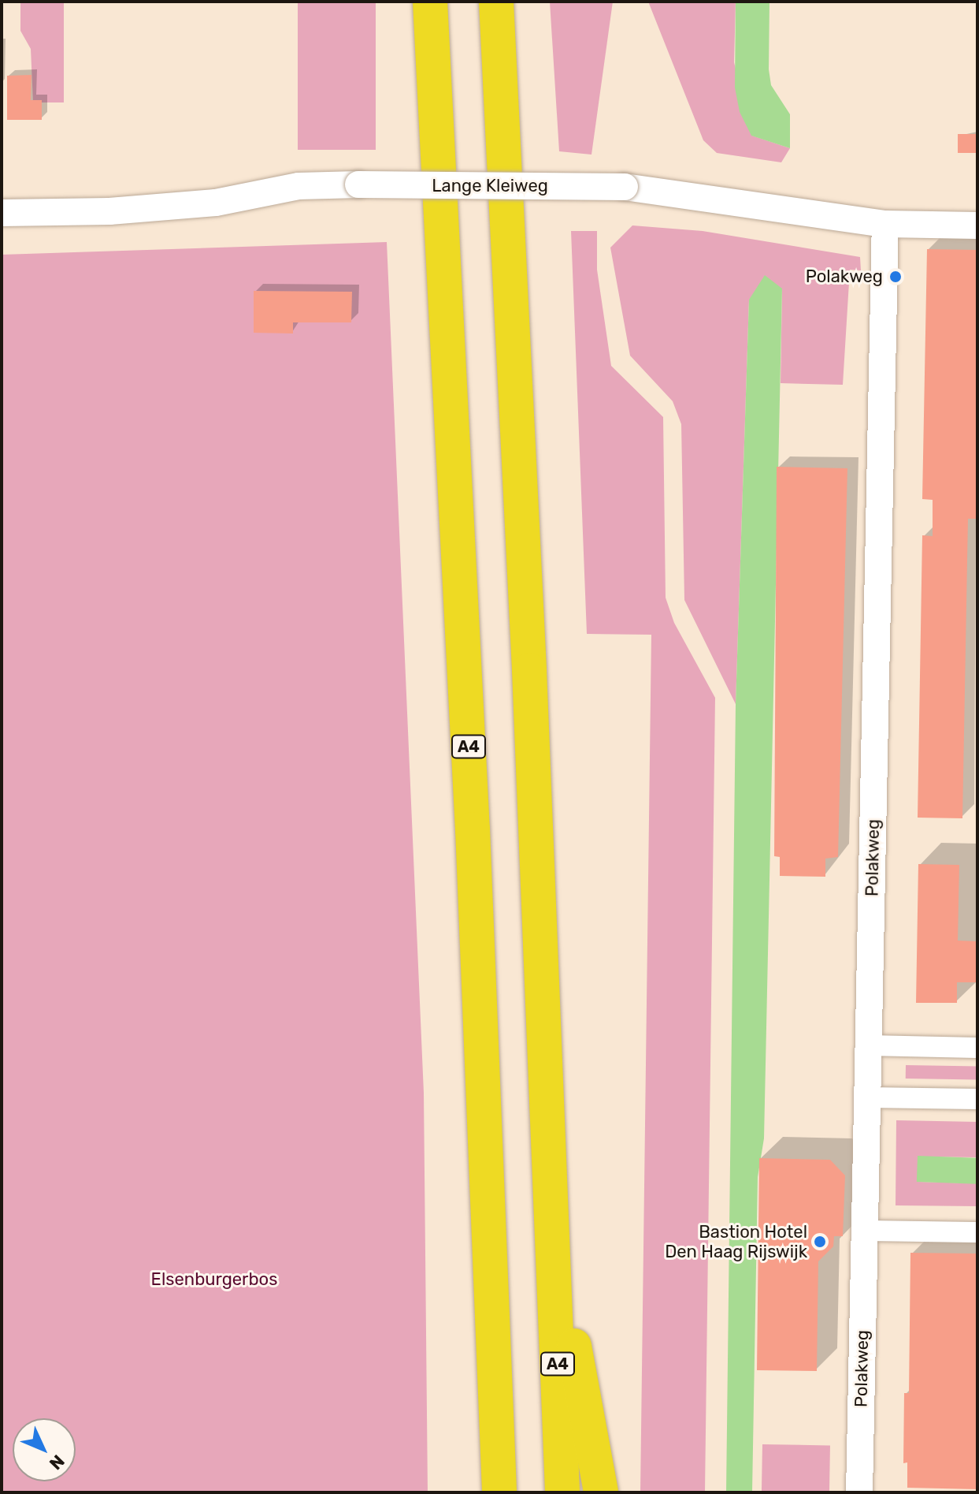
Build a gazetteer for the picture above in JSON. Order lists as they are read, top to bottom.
{
  "streets": {
    "highway": ["A4"],
    "street": ["Lange Kleiweg", "Polakweg"]
  },
  "crossings": [
    ["Lange Kleiweg", "Polakweg"]
  ],
  "parks": ["Elsenburgerbos"],
  "places": ["Polakweg", "Bastion Hotel Den Haag Rijswijk"],
  "north": "bottom right"
}
